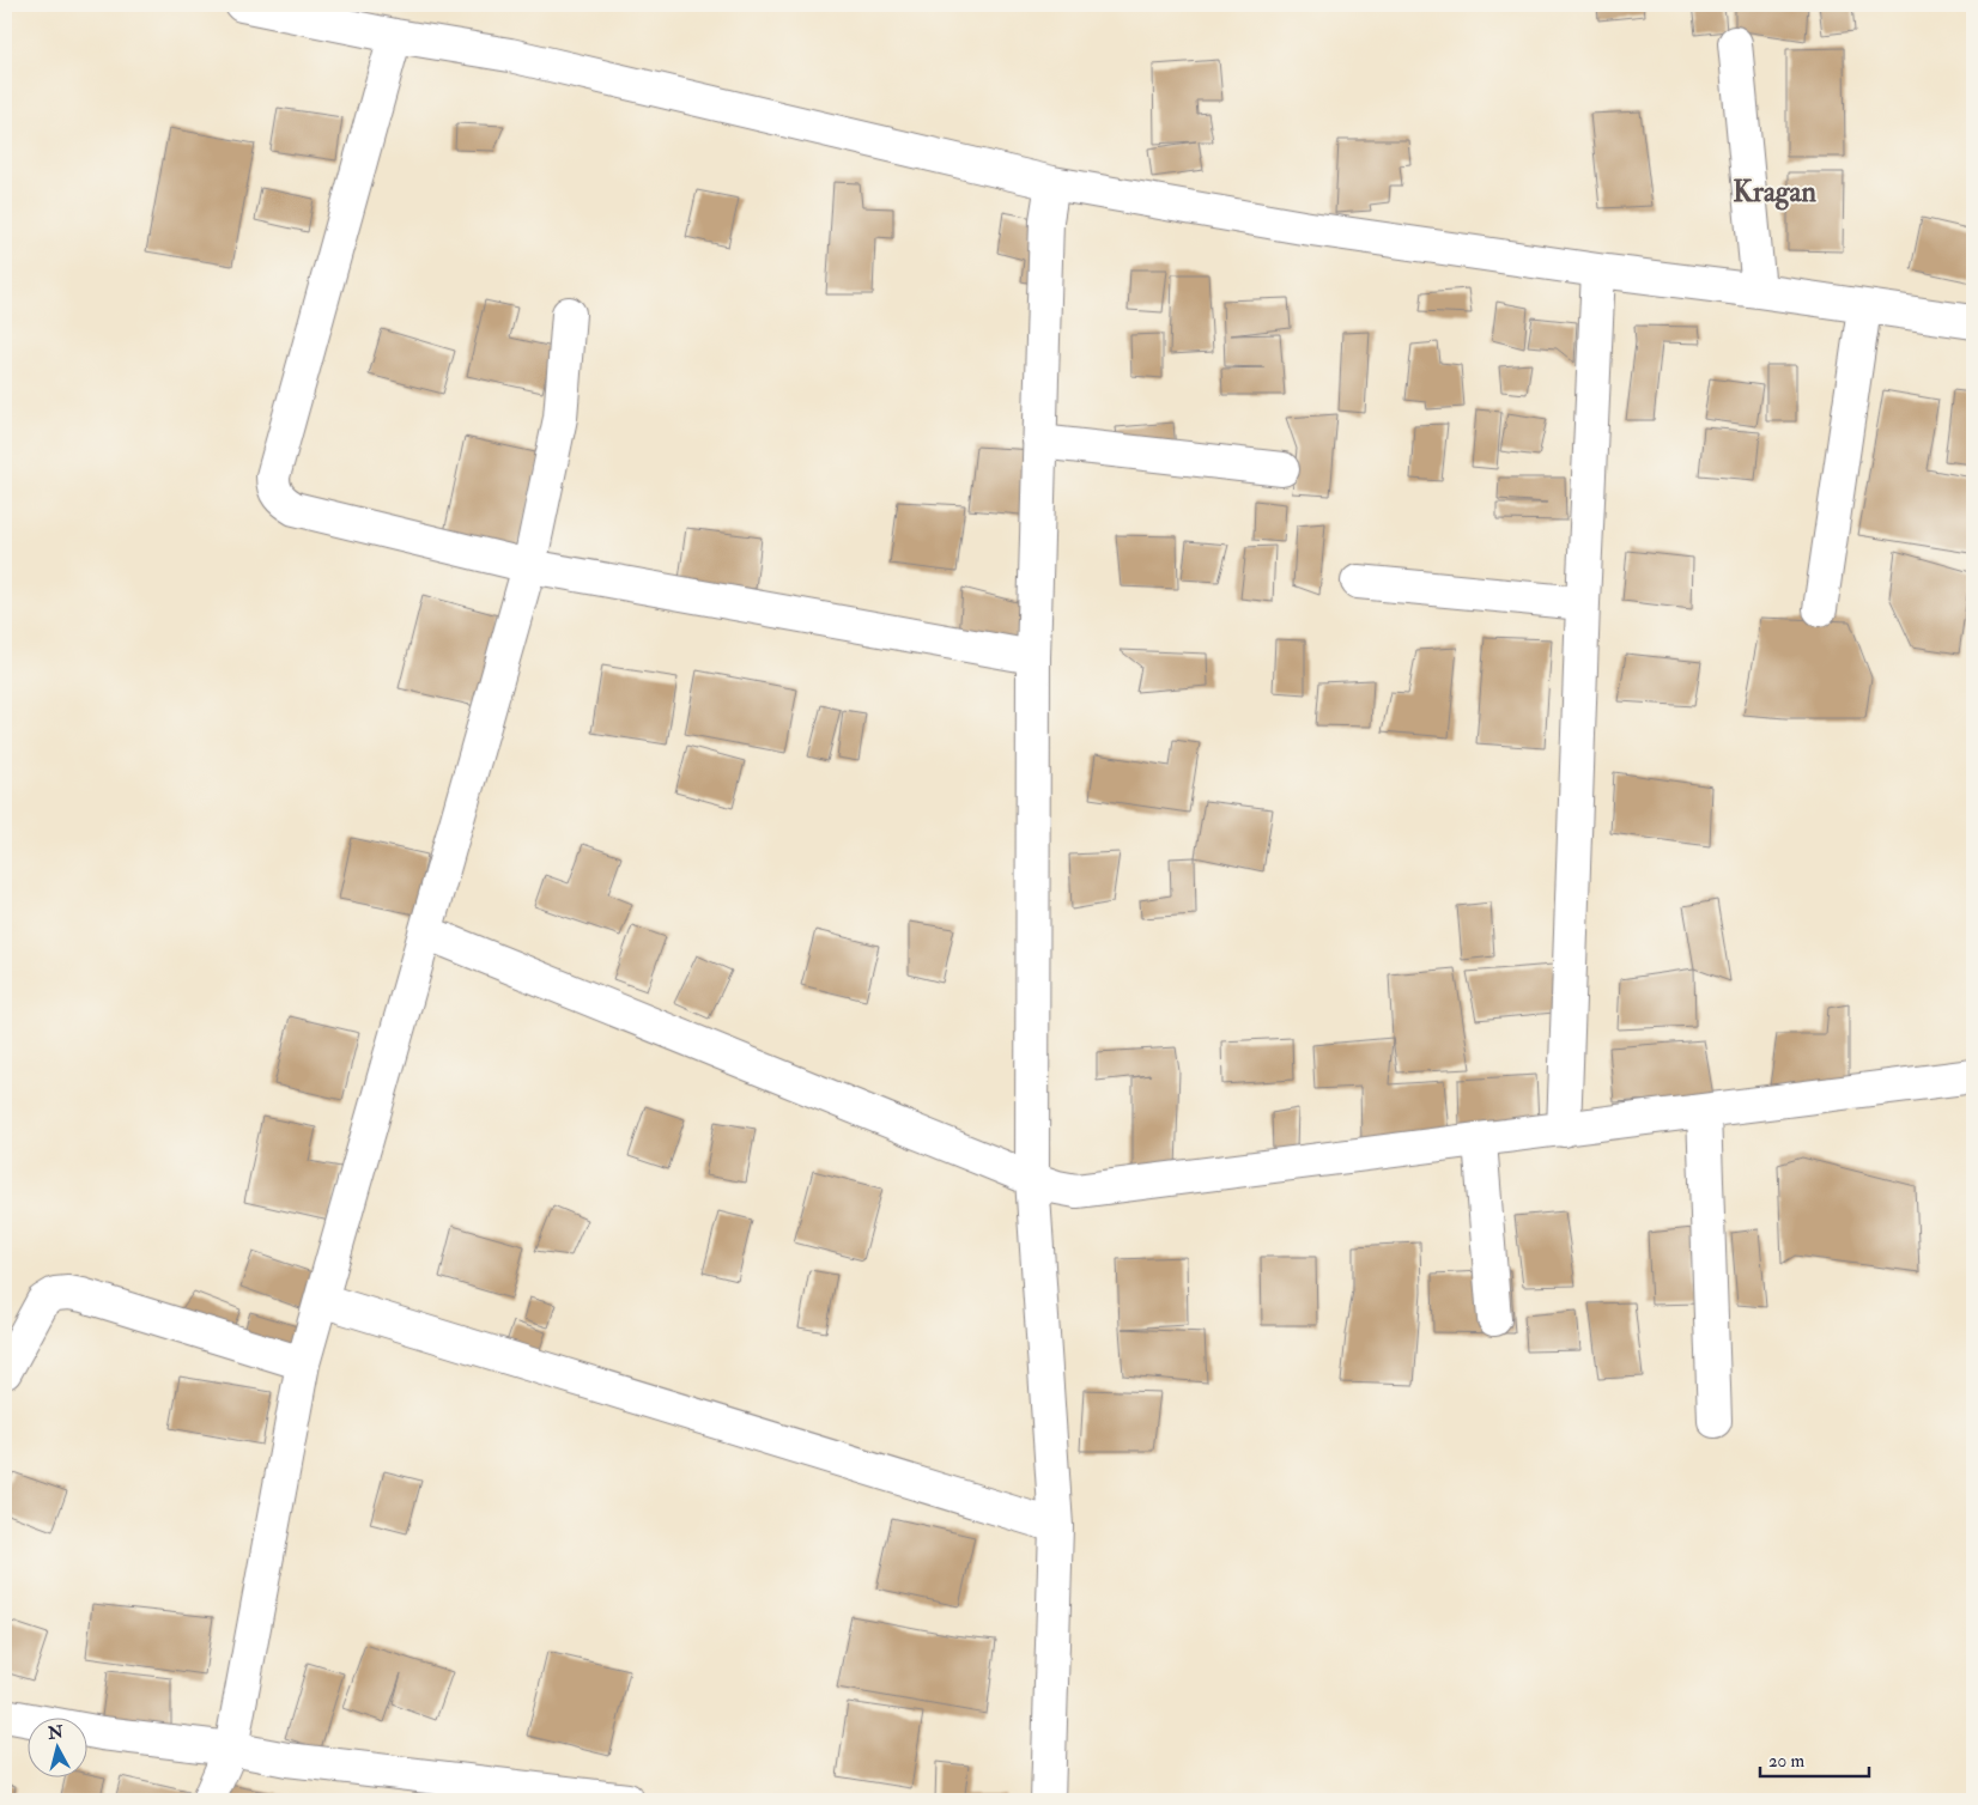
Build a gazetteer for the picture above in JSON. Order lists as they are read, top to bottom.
{
  "districts": ["Kragan"],
  "scale_bar": "20 m",
  "north": "top"
}
